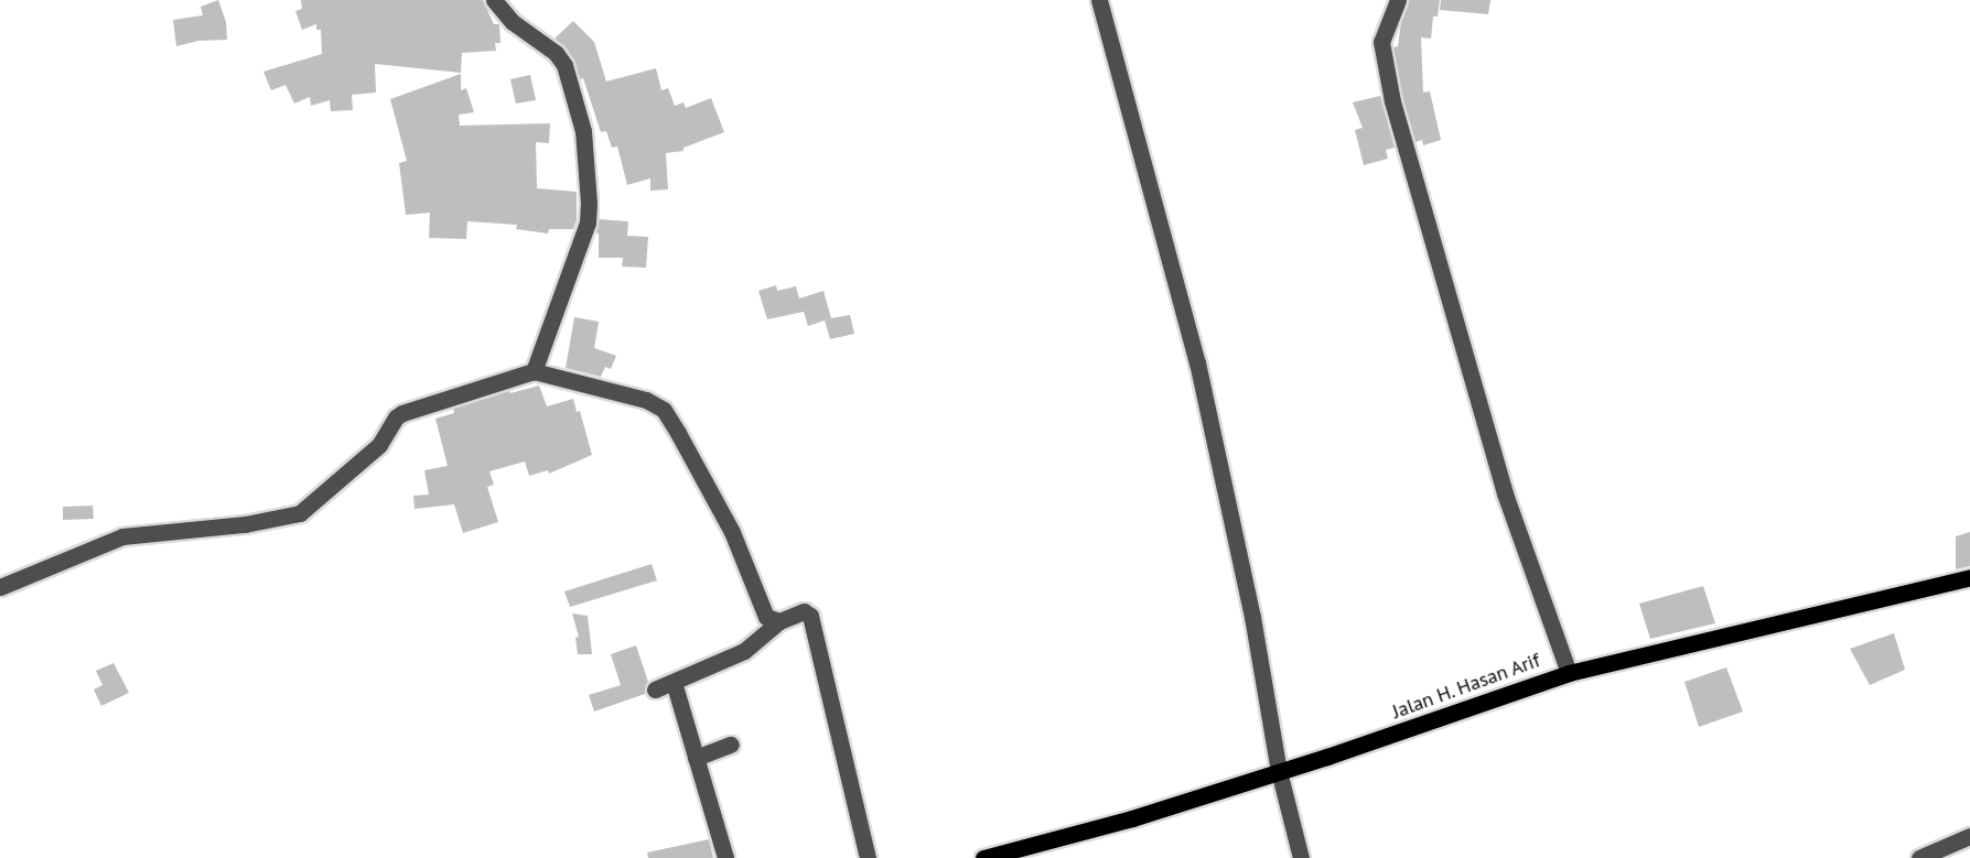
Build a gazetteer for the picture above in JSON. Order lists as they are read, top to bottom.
{
  "streets": {
    "main road": ["Jalan H. Hasan Arif"]
  }
}
